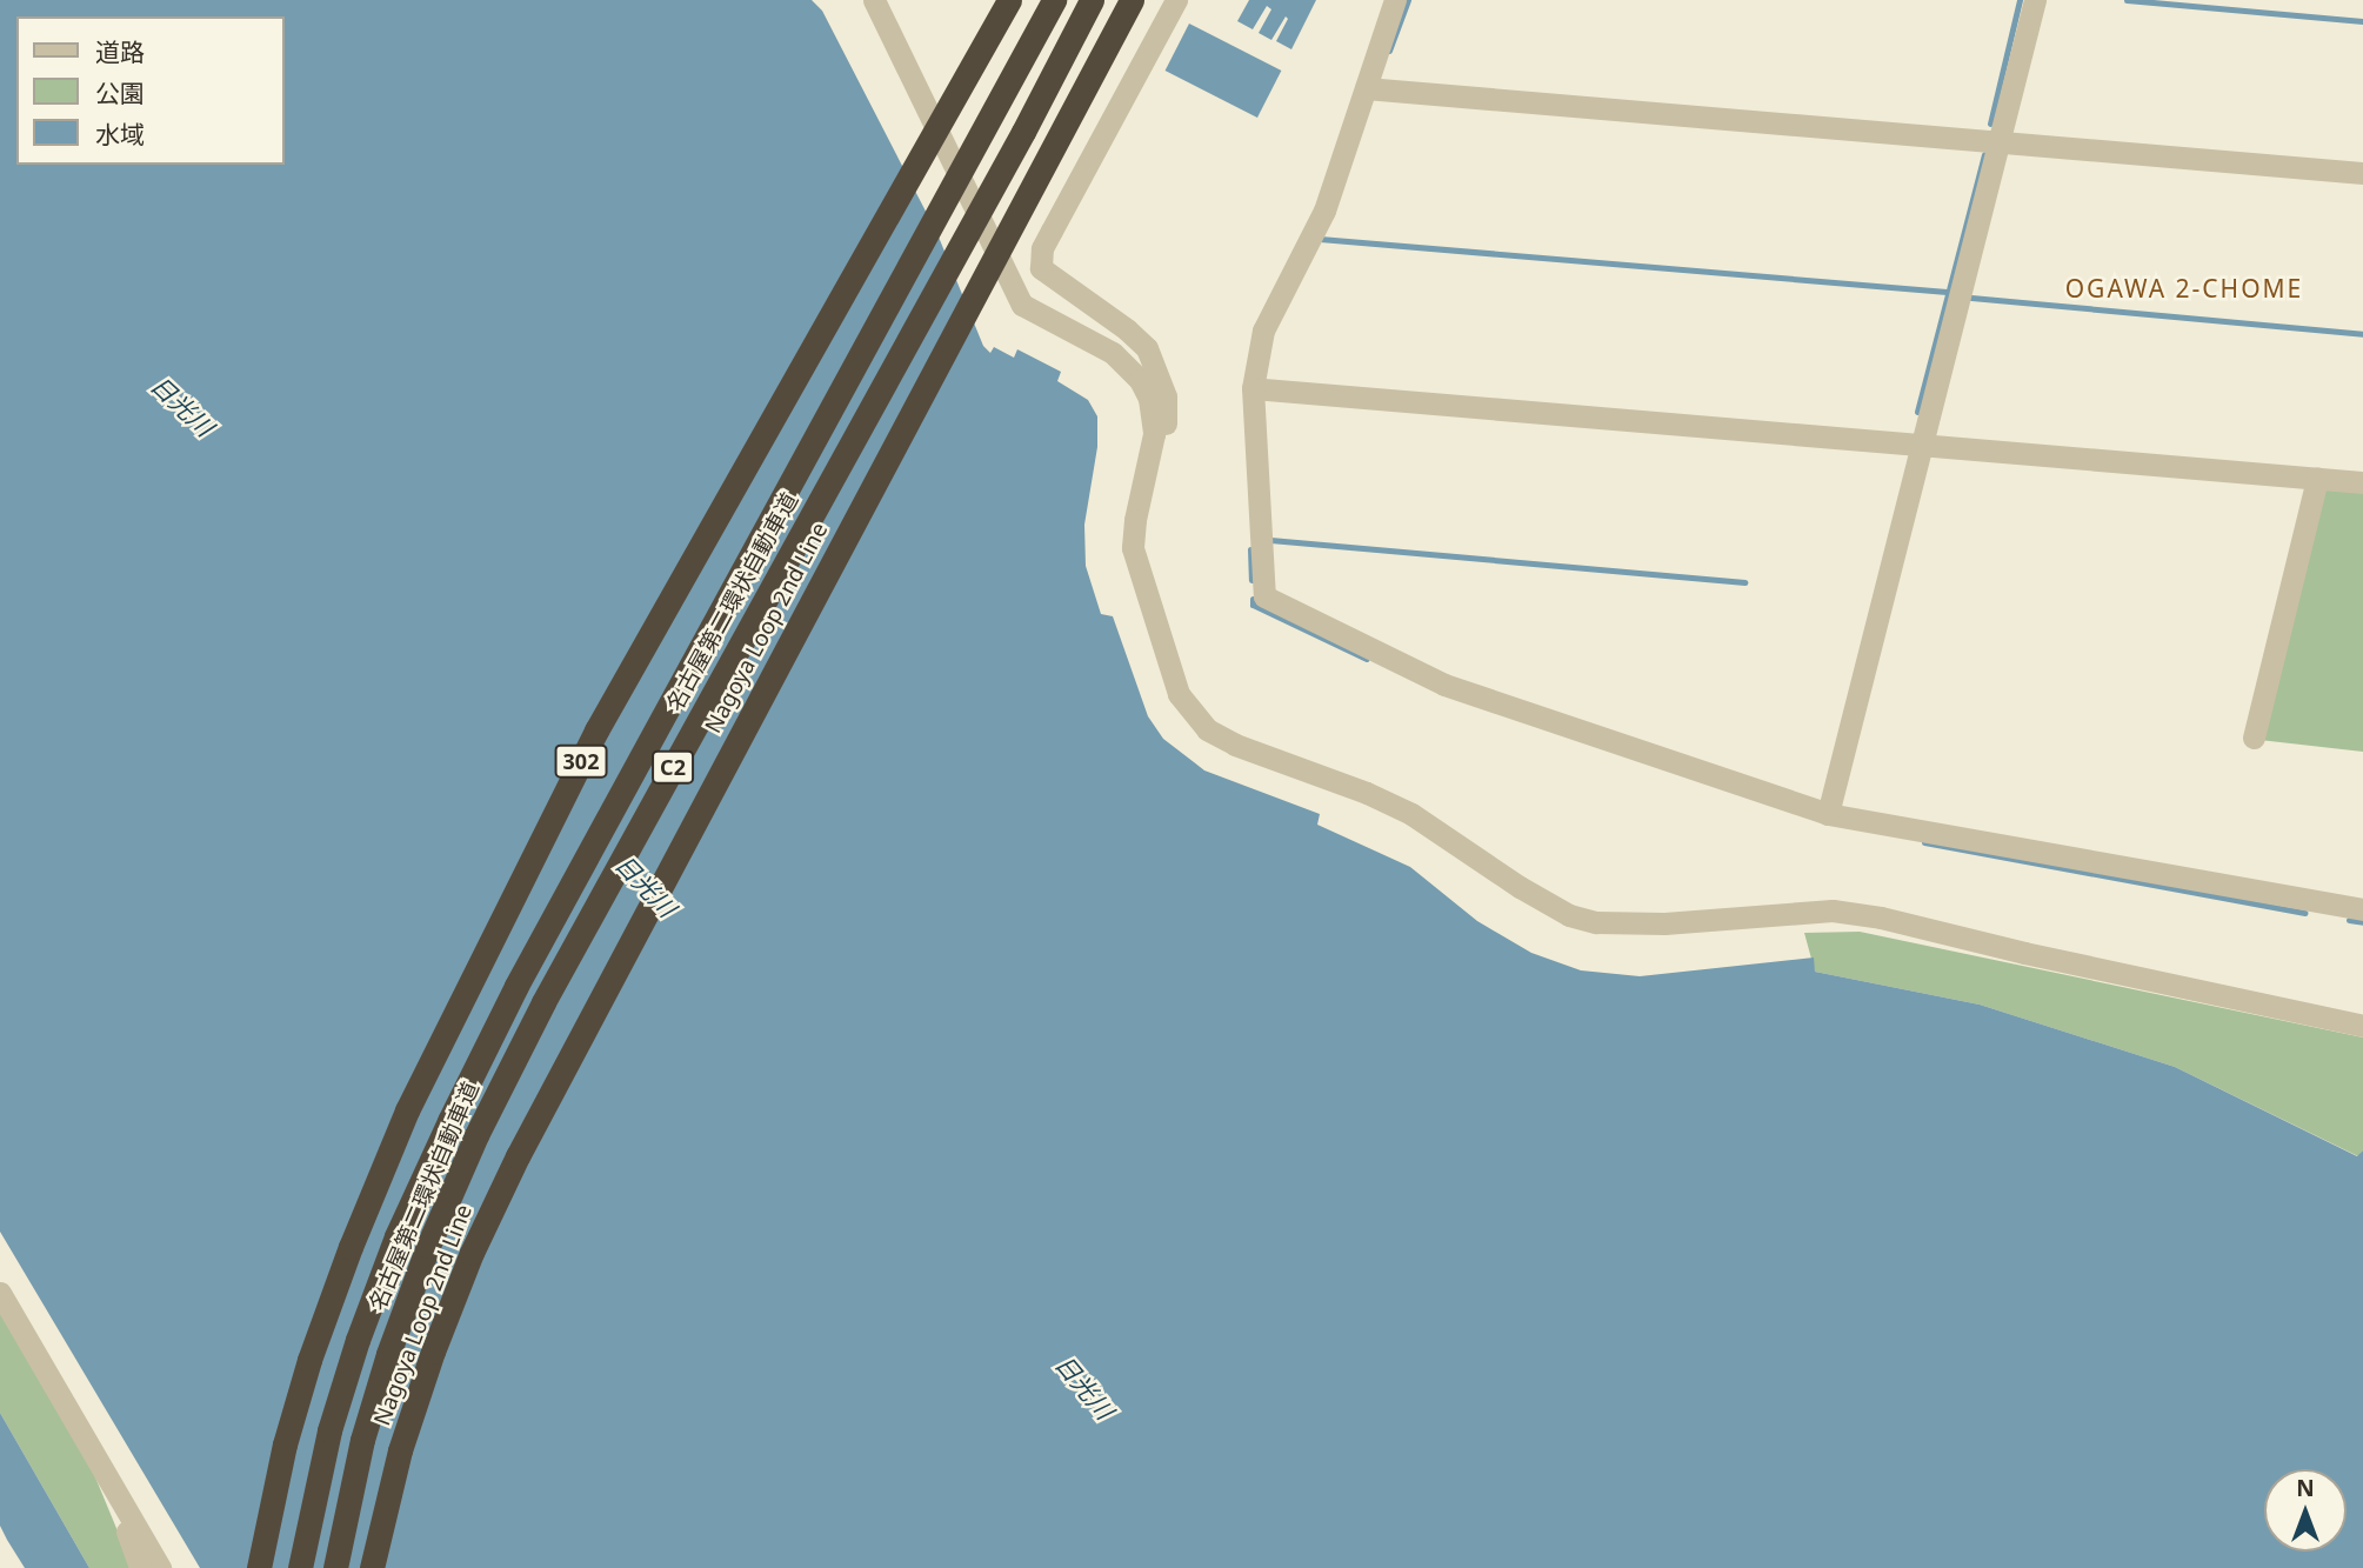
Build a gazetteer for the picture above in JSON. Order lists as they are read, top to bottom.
{
  "streets": {
    "highway": [
      "名古屋第二環状自動車道",
      "Nagoya Loop 2nd Line",
      "302",
      "C2"
    ]
  },
  "districts": ["OGAWA 2-CHOME"],
  "water": ["日光川"],
  "legend": ["道路", "公園", "水域"],
  "north": "top"
}
